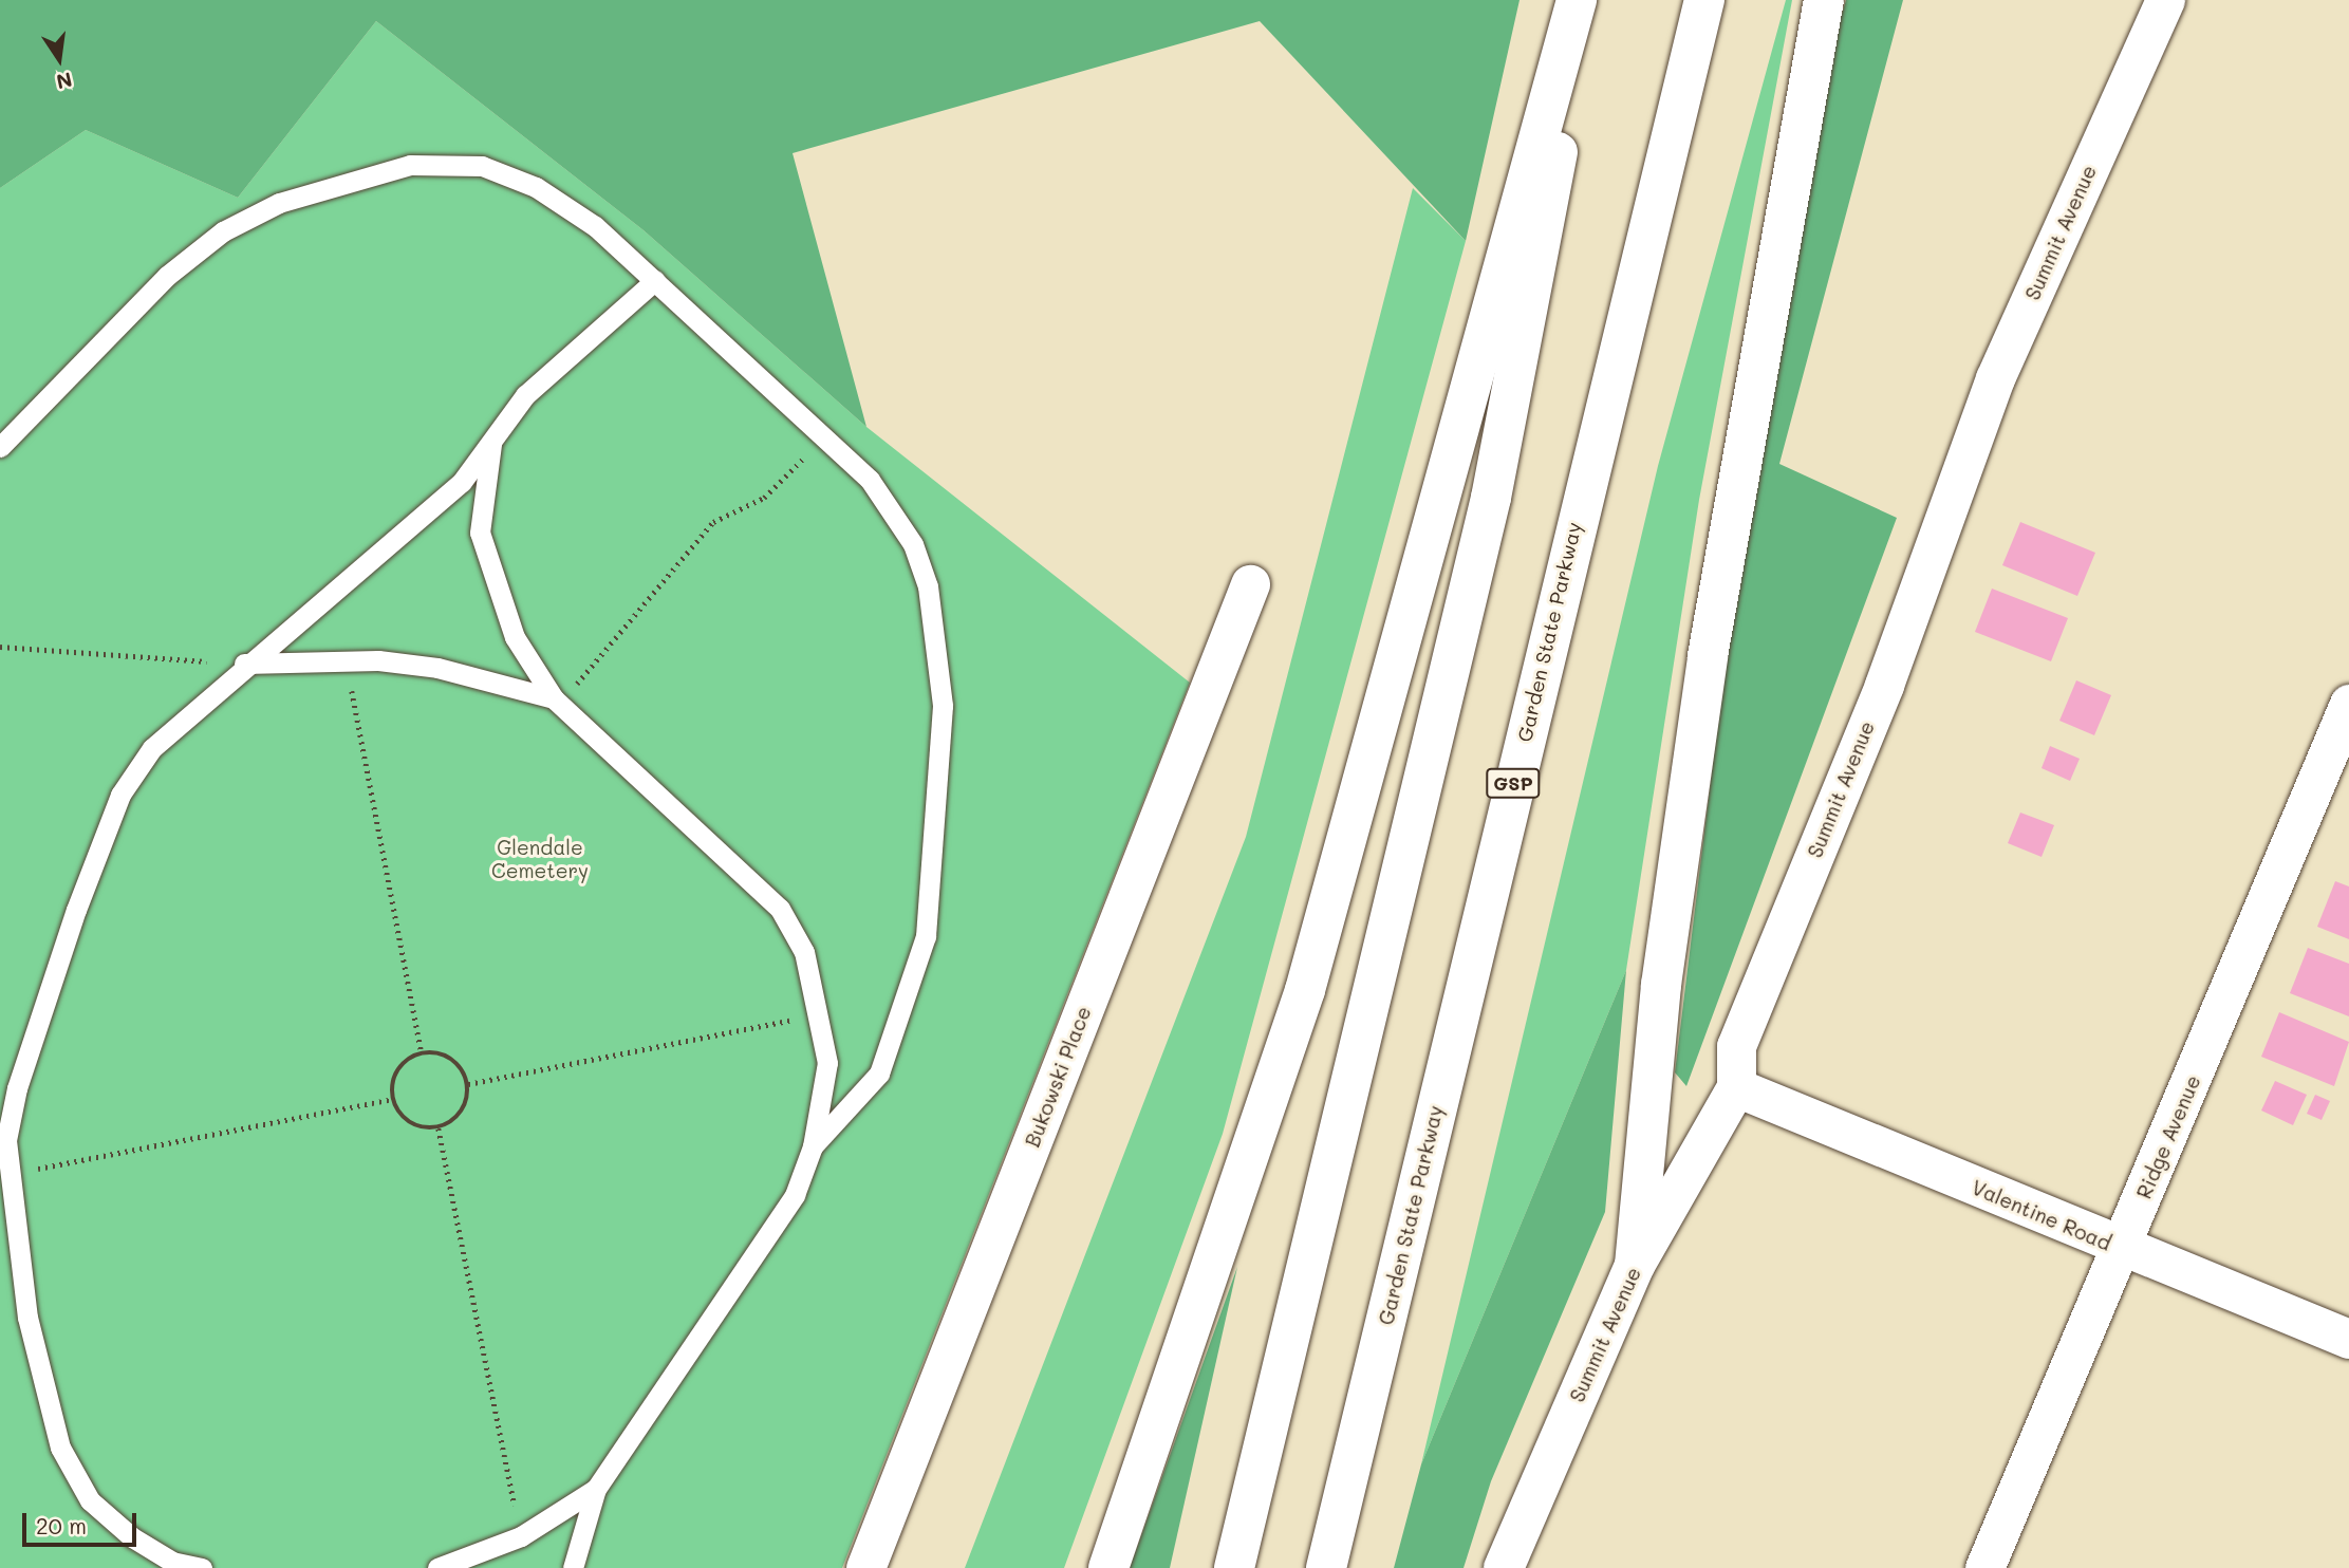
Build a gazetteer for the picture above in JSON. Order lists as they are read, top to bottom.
{
  "streets": {
    "main road": ["Summit Avenue", "Garden State Parkway", "GSP"],
    "street": ["Bukowski Place", "Ridge Avenue", "Valentine Road"]
  },
  "crossings": [
    ["Summit Avenue", "Valentine Road"],
    ["Ridge Avenue", "Valentine Road"]
  ],
  "parks": ["Glendale Cemetery"],
  "scale_bar": "20 m",
  "north": "bottom"
}
